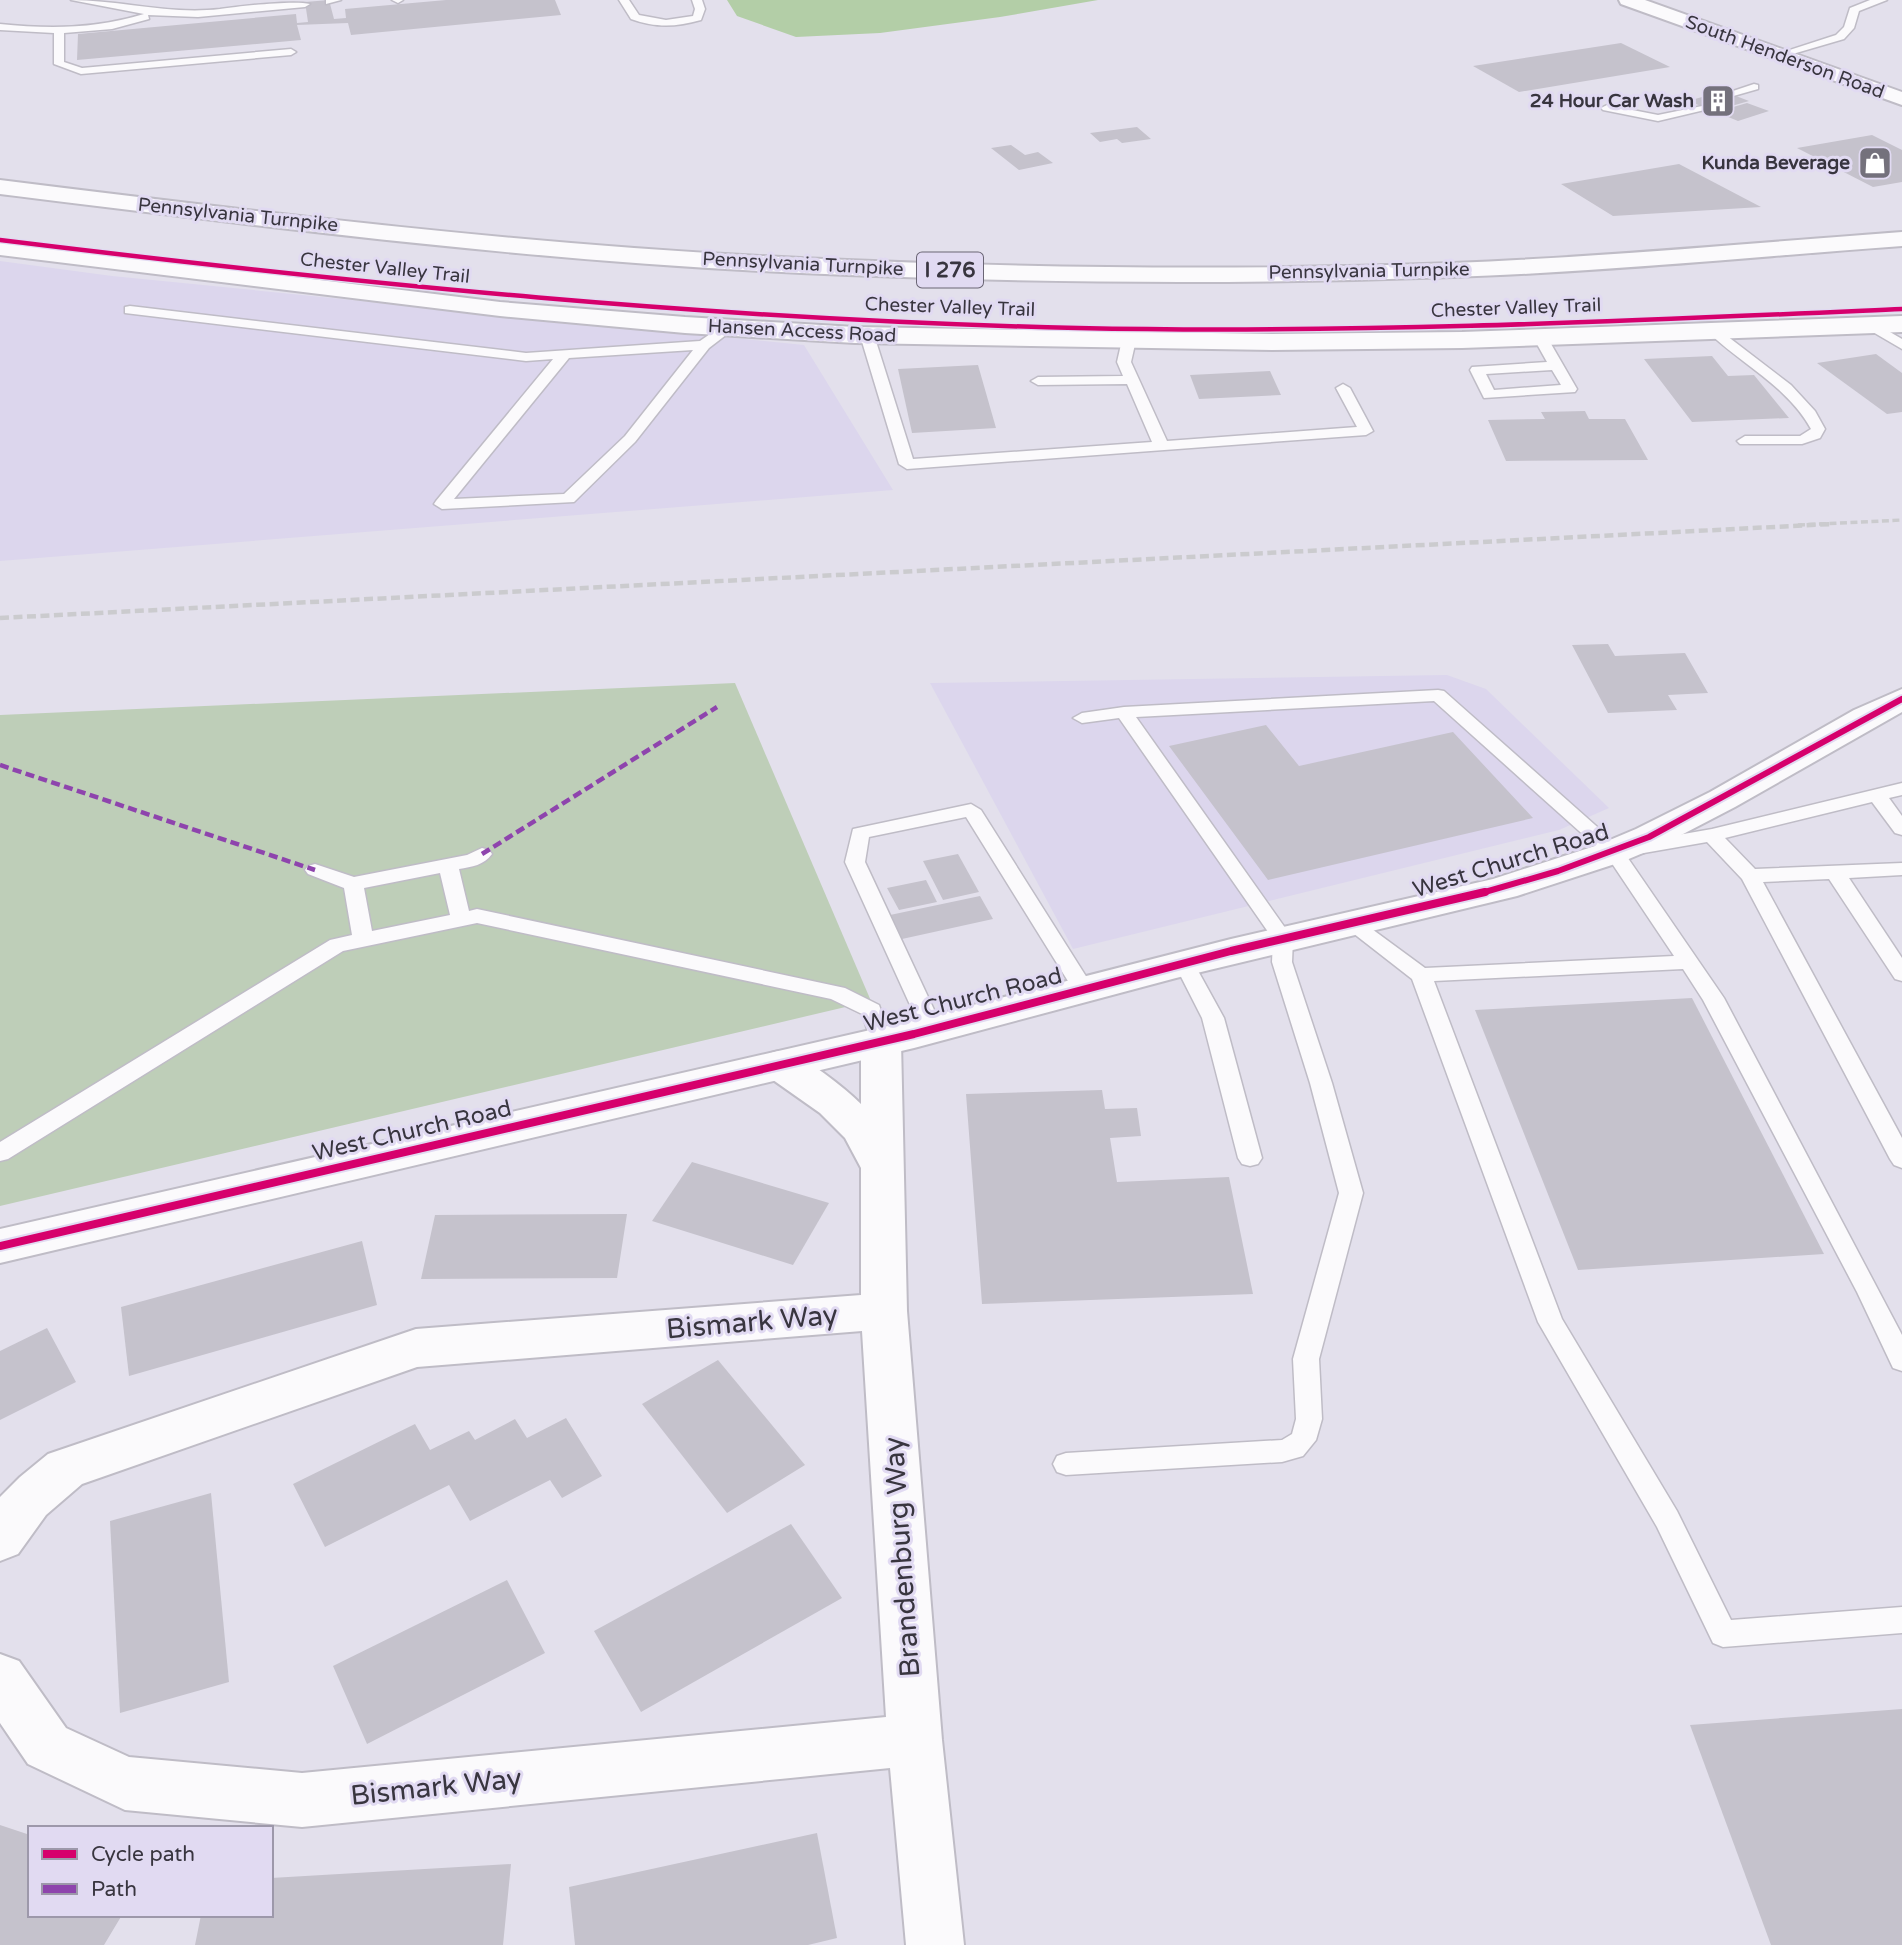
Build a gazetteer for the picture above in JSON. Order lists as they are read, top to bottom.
{
  "streets": {
    "main road": [
      "South Henderson Road",
      "Pennsylvania Turnpike",
      "I 276",
      "Hansen Access Road",
      "West Church Road",
      "Bismark Way",
      "Brandenburg Way"
    ],
    "cycle path": ["Chester Valley Trail"]
  },
  "crossings": [
    ["West Church Road", "Brandenburg Way"],
    ["Bismark Way", "Brandenburg Way"]
  ],
  "places": {
    "building": ["24 Hour Car Wash"],
    "shop": ["Kunda Beverage"]
  },
  "legend": ["Cycle path", "Path"]
}
